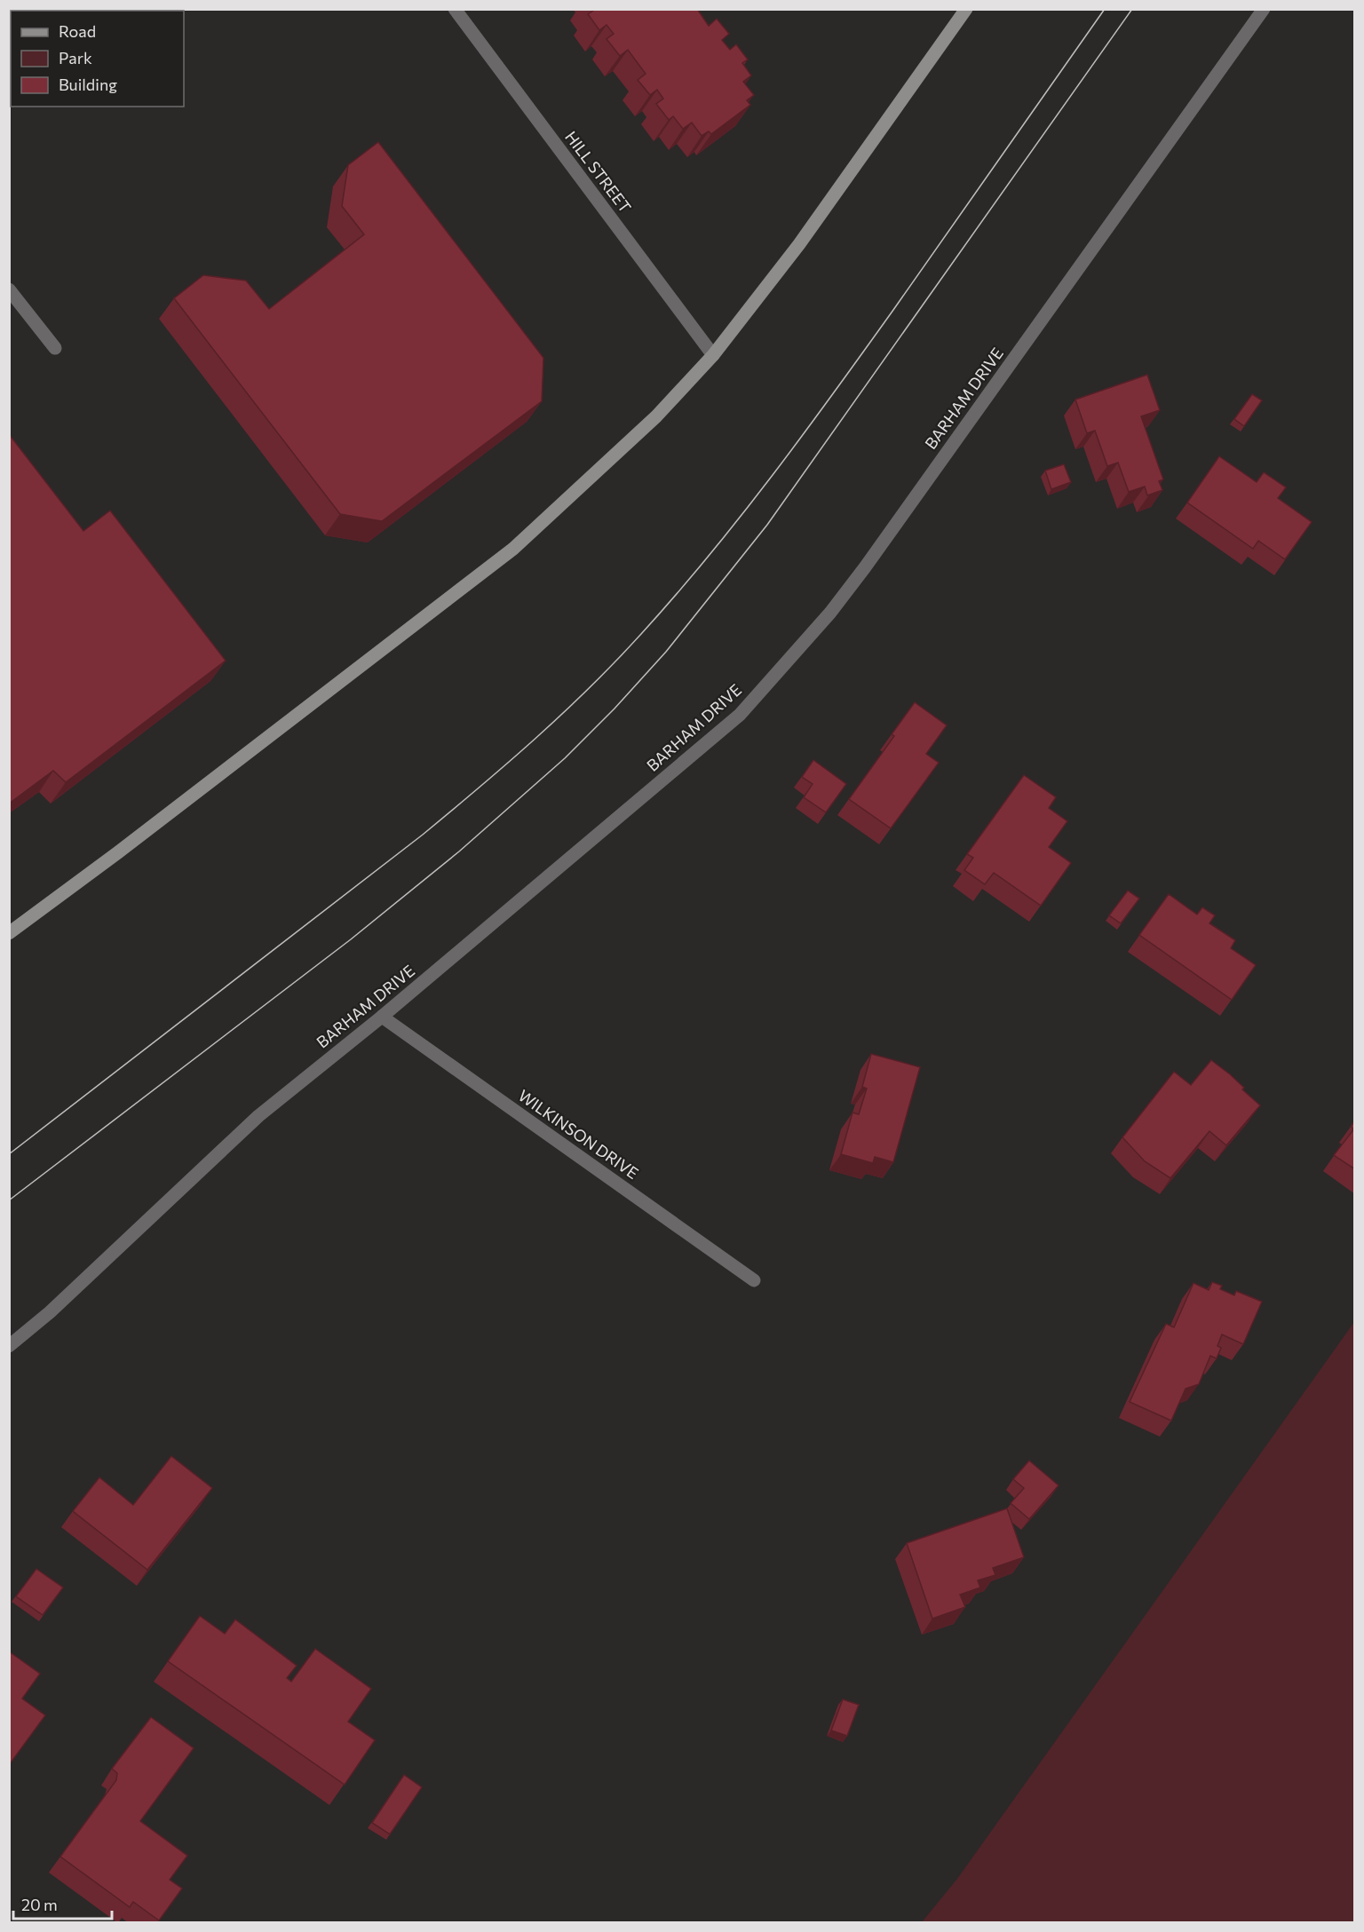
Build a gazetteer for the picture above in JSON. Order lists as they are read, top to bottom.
{
  "streets": {
    "street": ["HILL STREET", "BARHAM DRIVE", "WILKINSON DRIVE"]
  },
  "crossings": [
    ["BARHAM DRIVE", "WILKINSON DRIVE"]
  ],
  "legend": ["Road", "Park", "Building"],
  "scale_bar": "20 m"
}
